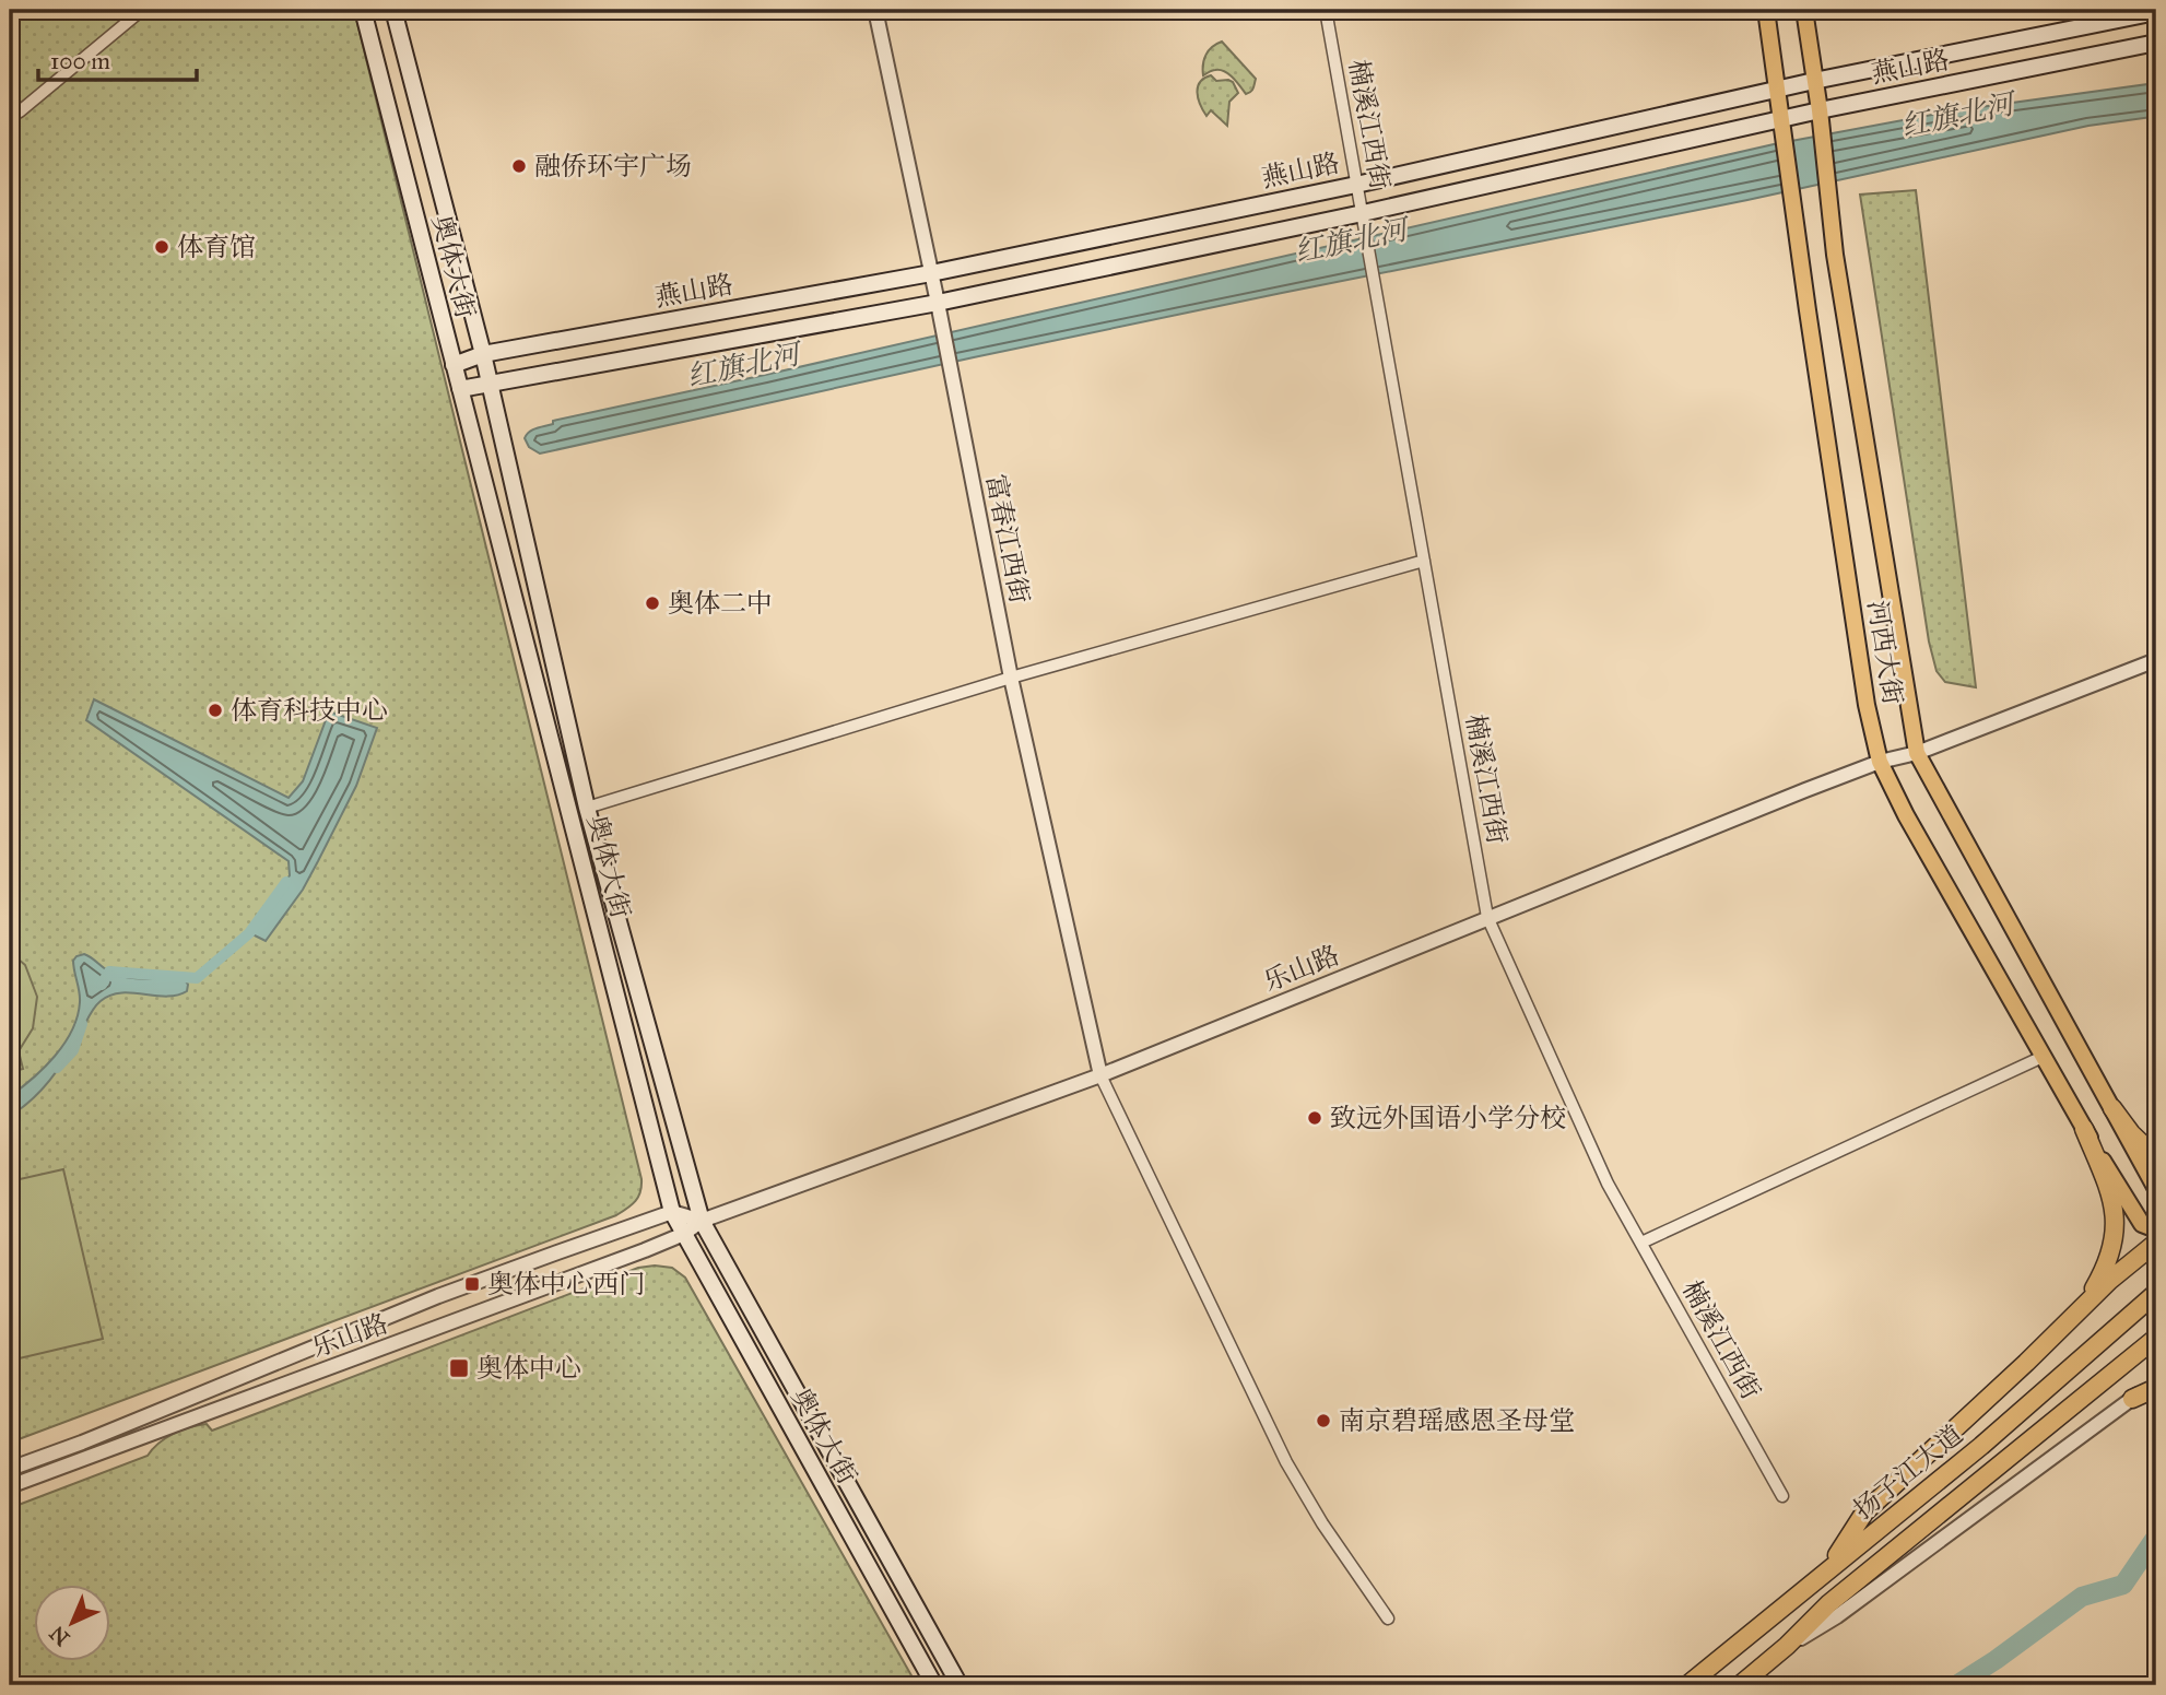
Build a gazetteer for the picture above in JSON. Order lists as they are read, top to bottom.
{
  "streets": {
    "highway": ["扬子江大道"],
    "main road": ["燕山路", "奥体大街", "河西大街"],
    "street": ["楠溪江西街", "富春江西街", "乐山路"]
  },
  "crossings": [
    ["燕山路", "楠溪江西街"],
    ["燕山路", "奥体大街"],
    ["燕山路", "富春江西街"],
    ["燕山路", "河西大街"],
    ["楠溪江西街", "乐山路"],
    ["奥体大街", "乐山路"],
    ["富春江西街", "乐山路"],
    ["河西大街", "乐山路"]
  ],
  "water": ["红旗北河"],
  "places": {
    "other": [
      "融侨环宇广场",
      "体育馆",
      "奥体二中",
      "体育科技中心",
      "致远外国语小学分校",
      "南京碧瑶感恩圣母堂"
    ],
    "transit": ["奥体中心西门", "奥体中心"]
  },
  "scale_bar": "100 m",
  "north": "bottom left"
}
